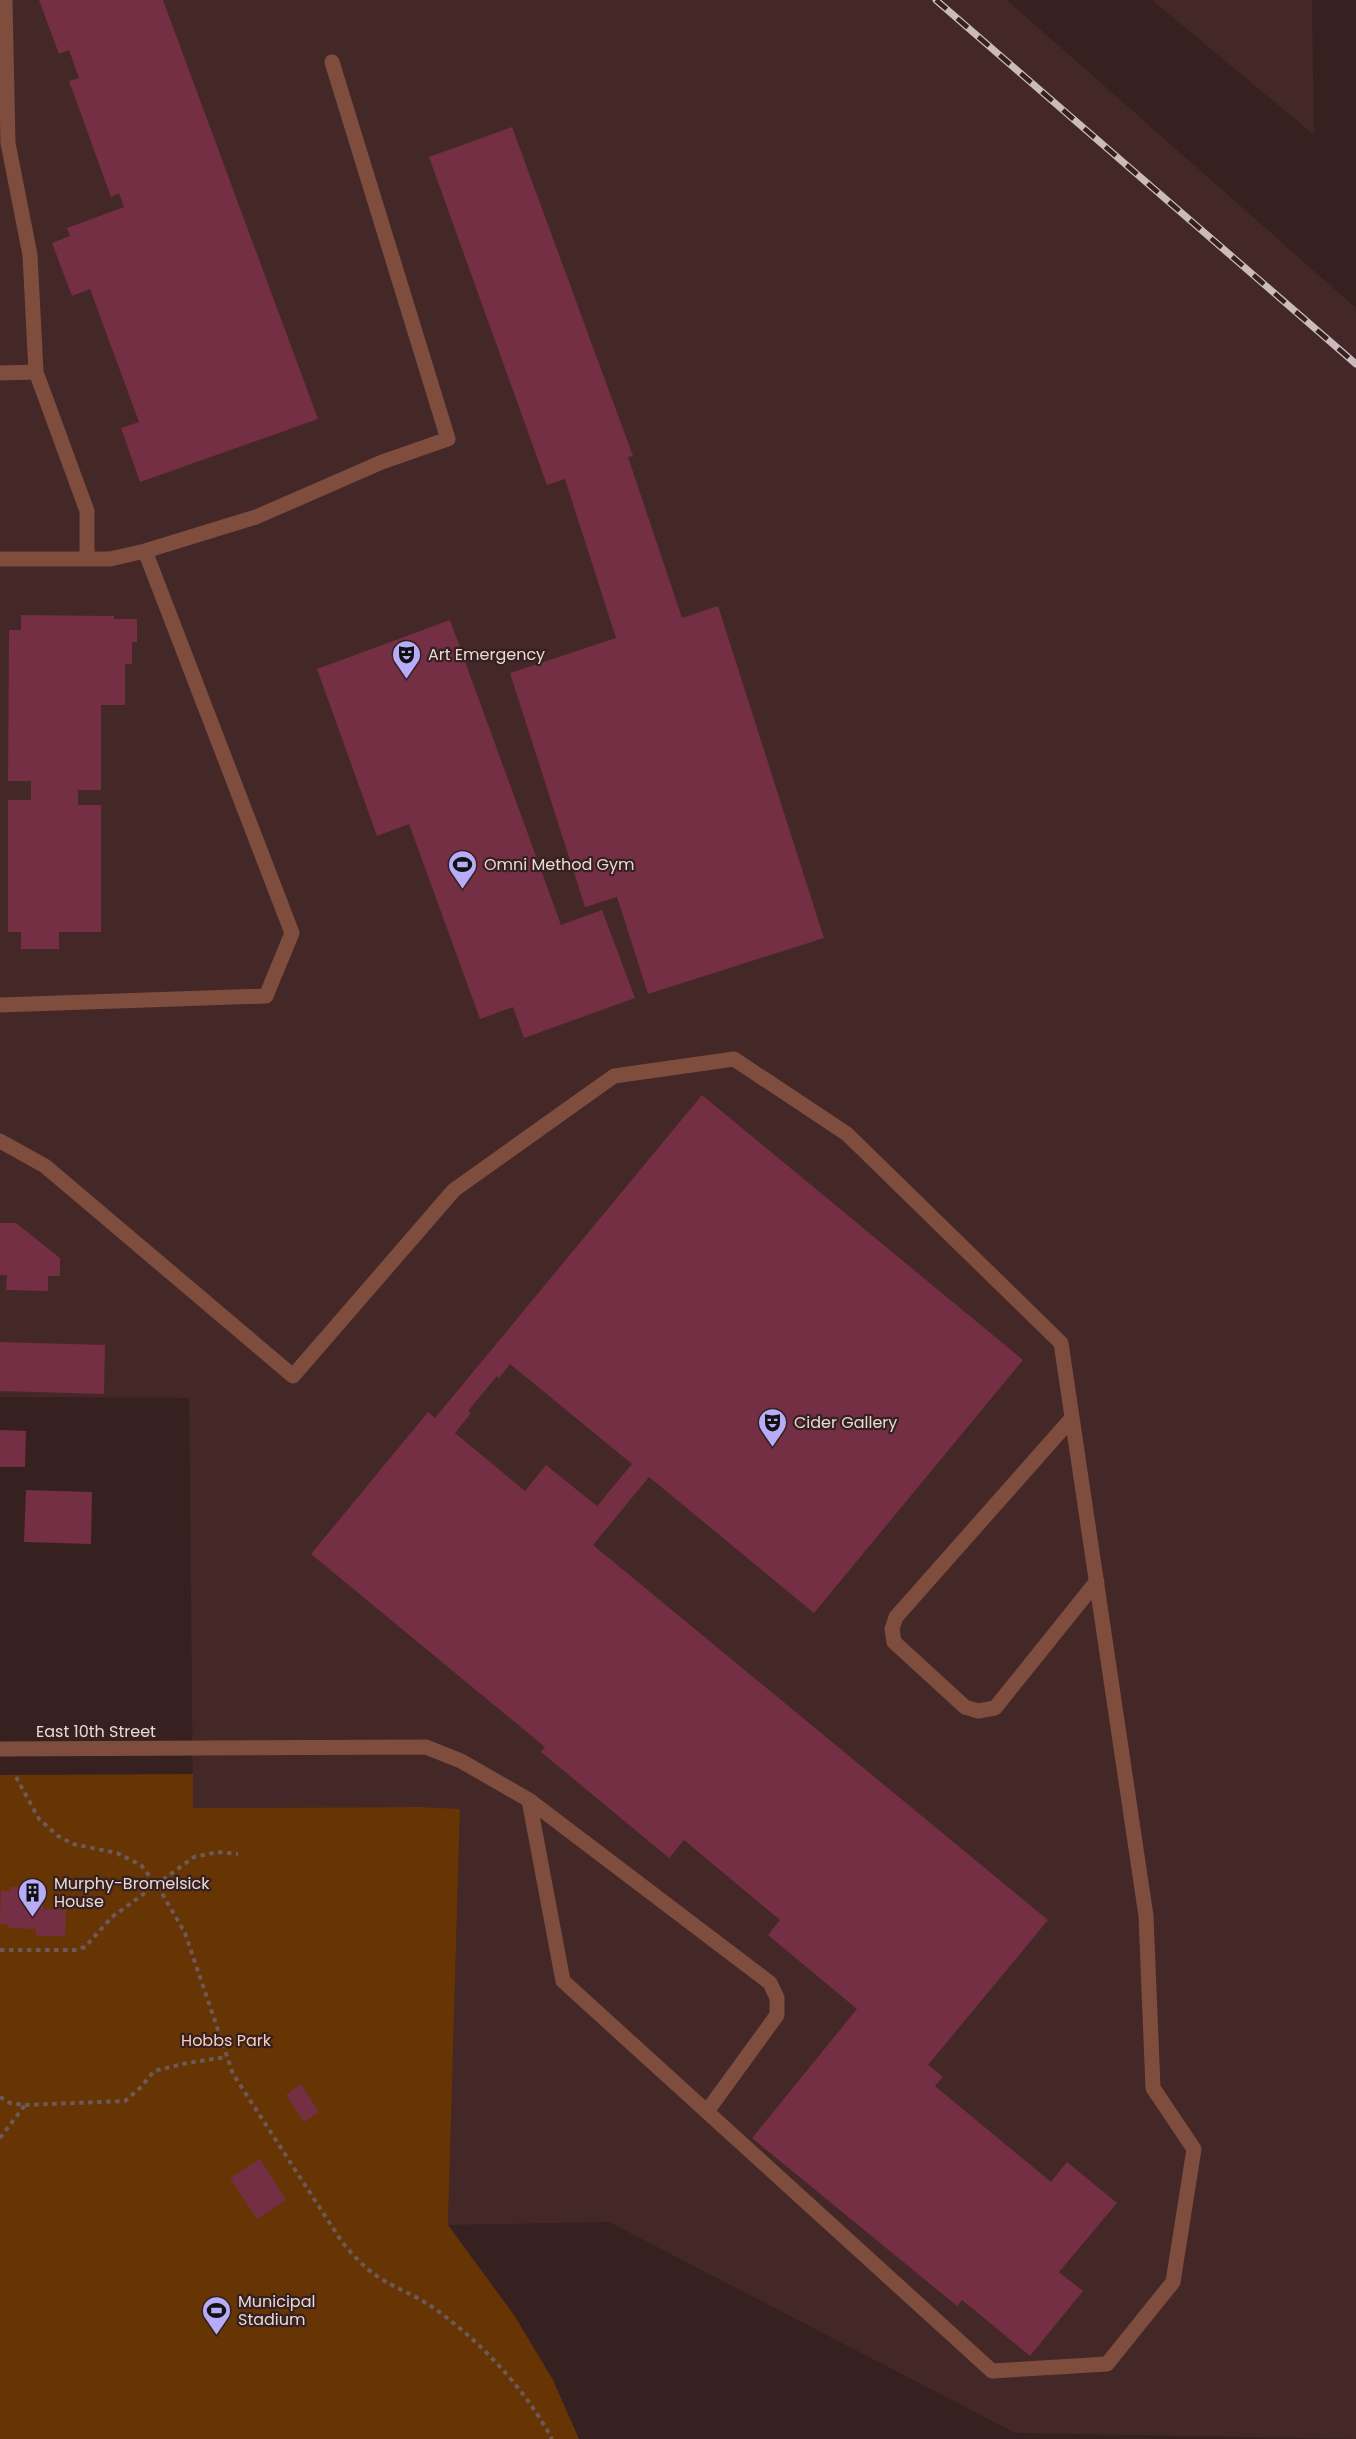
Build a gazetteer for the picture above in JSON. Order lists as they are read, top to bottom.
{
  "streets": {
    "street": ["East 10th Street"]
  },
  "parks": ["Hobbs Park"],
  "places": {
    "theatre": ["Art Emergency", "Cider Gallery"],
    "sports": ["Omni Method Gym", "Municipal Stadium"],
    "building": ["Murphy-Bromelsick House"]
  }
}
